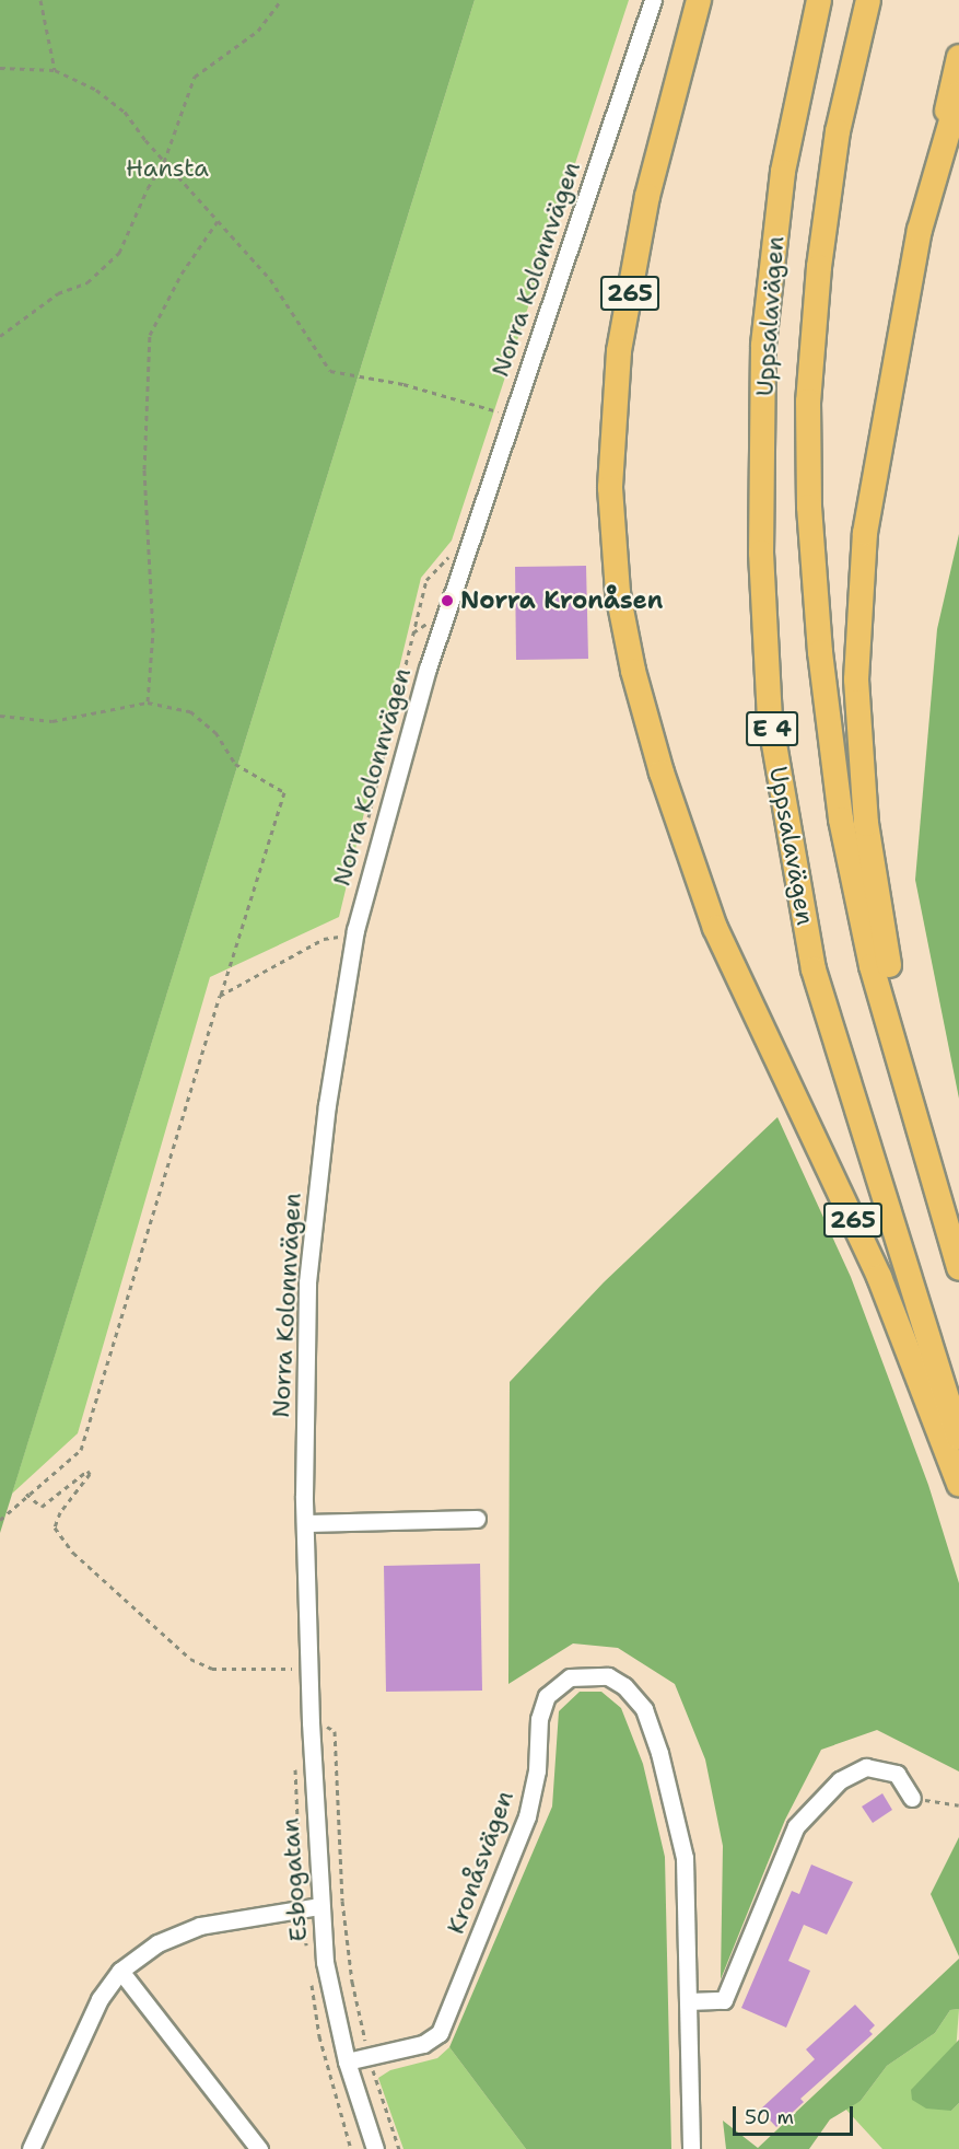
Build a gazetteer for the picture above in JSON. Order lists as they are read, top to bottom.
{
  "streets": {
    "highway": ["265", "Uppsalavägen", "E 4"],
    "street": ["Norra Kolonnvägen", "Kronåsvägen", "Esbogatan"]
  },
  "crossings": [
    ["Norra Kolonnvägen", "Esbogatan"],
    ["Kronåsvägen", "Esbogatan"]
  ],
  "parks": ["Hansta"],
  "places": ["Norra Kronåsen"],
  "scale_bar": "50 m"
}
